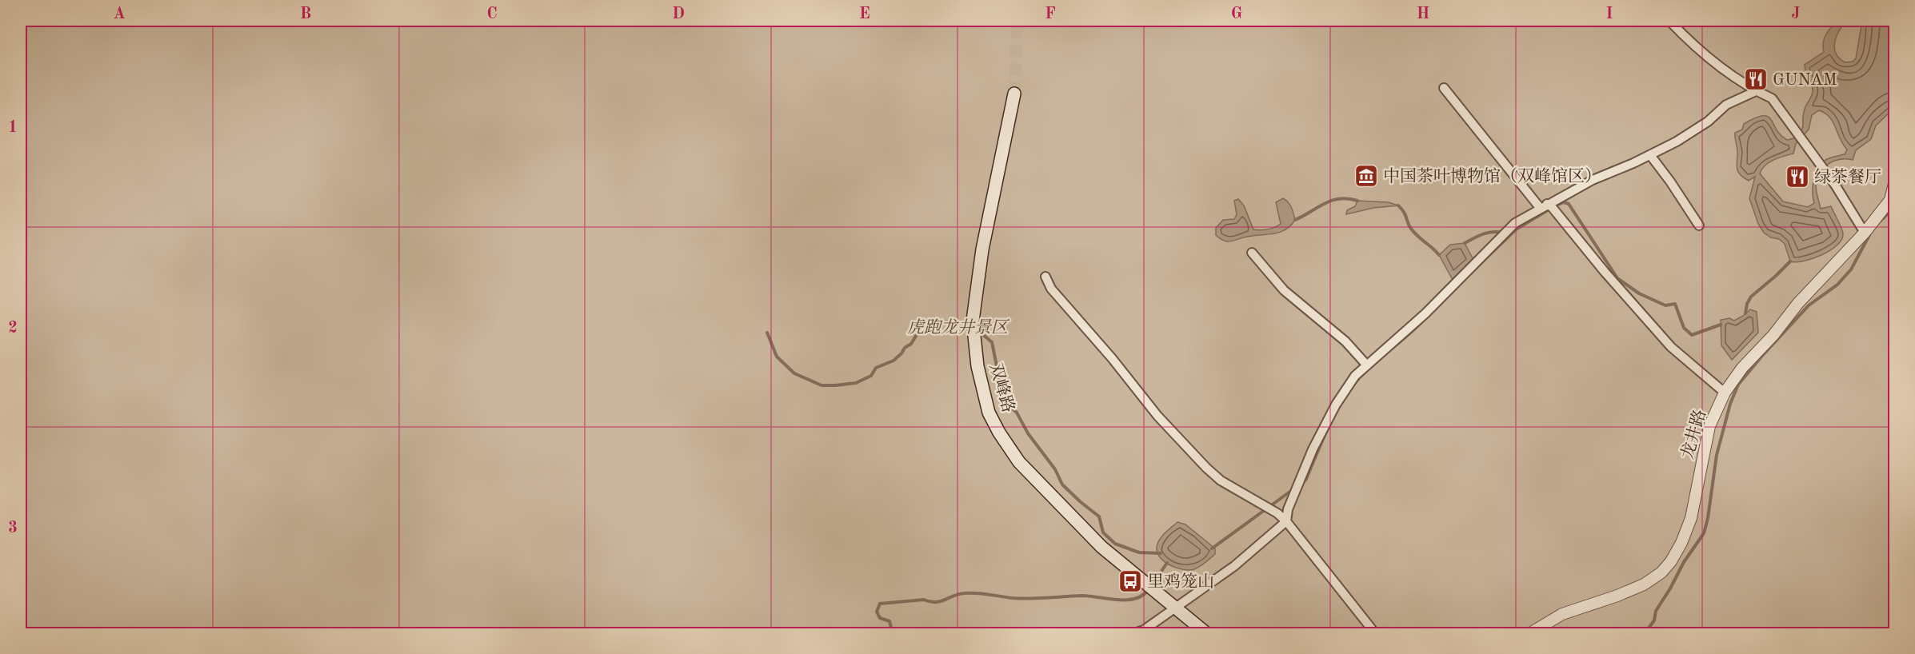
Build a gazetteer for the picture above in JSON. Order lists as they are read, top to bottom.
{
  "streets": {
    "main road": ["双峰路"],
    "street": ["龙井路"]
  },
  "parks": ["虎跑龙井景区"],
  "places": {
    "restaurant": ["GUNAM", "绿茶餐厅"],
    "museum": ["中国茶叶博物馆（双峰馆区）"],
    "bus stop": ["里鸡笼山"]
  },
  "grid": {
    "columns": [
      "A",
      "B",
      "C",
      "D",
      "E",
      "F",
      "G",
      "H",
      "I",
      "J"
    ],
    "rows": ["1", "2", "3"]
  }
}
